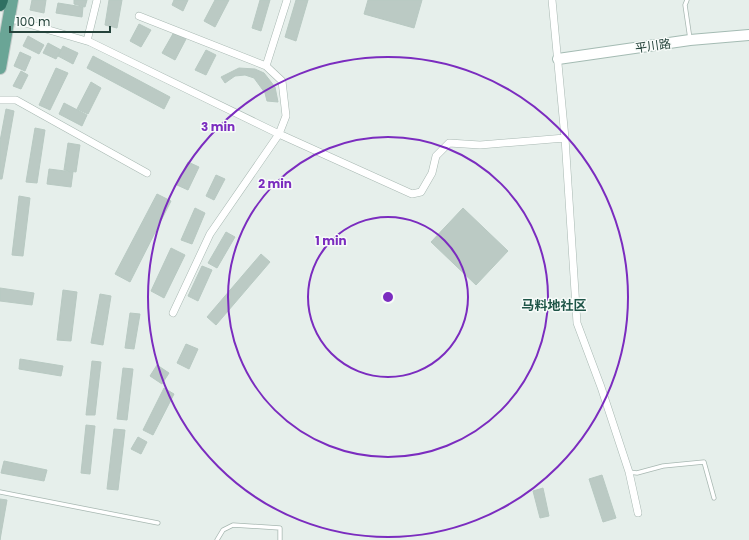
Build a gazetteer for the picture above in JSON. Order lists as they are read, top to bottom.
{
  "streets": {
    "street": ["平川路"]
  },
  "districts": ["马料地社区"],
  "scale_bar": "100 m",
  "rings": ["3 min", "2 min", "1 min"]
}
